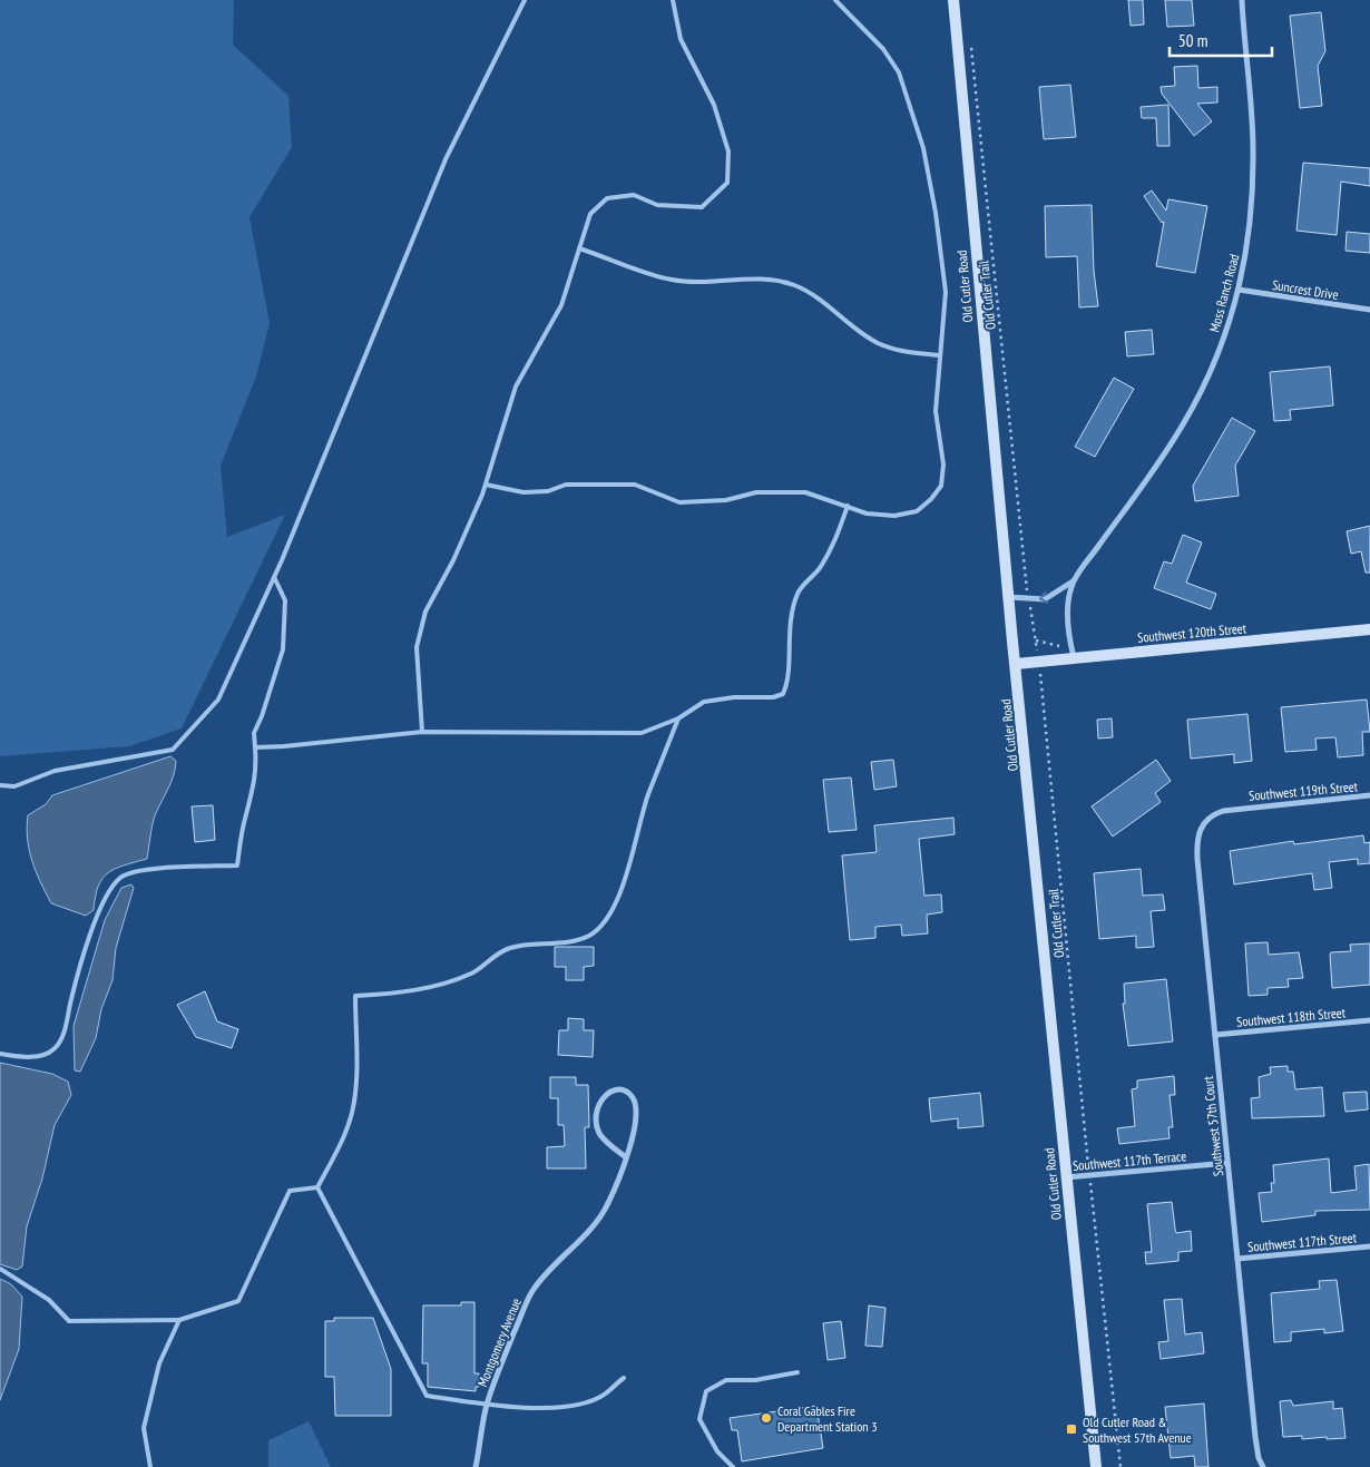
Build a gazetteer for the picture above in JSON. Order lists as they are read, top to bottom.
{
  "streets": {
    "main road": ["Old Cutler Road", "Southwest 120th Street"],
    "street": [
      "Suncrest Drive",
      "Moss Ranch Road",
      "Southwest 119th Street",
      "Southwest 118th Street",
      "Southwest 57th Court",
      "Southwest 117th Terrace",
      "Southwest 117th Street",
      "Montgomery Avenue"
    ],
    "path": ["Old Cutler Trail"]
  },
  "crossings": [
    ["Old Cutler Road", "Moss Ranch Road"],
    ["Old Cutler Road", "Southwest 120th Street"],
    ["Old Cutler Road", "Southwest 117th Terrace"],
    ["Suncrest Drive", "Moss Ranch Road"],
    ["Moss Ranch Road", "Southwest 120th Street"],
    ["Southwest 119th Street", "Southwest 57th Court"],
    ["Southwest 118th Street", "Southwest 57th Court"],
    ["Southwest 57th Court", "Southwest 117th Terrace"],
    ["Southwest 57th Court", "Southwest 117th Street"]
  ],
  "places": {
    "other": ["Coral Gables Fire Department Station 3"],
    "transit": ["Old Cutler Road & Southwest 57th Avenue"]
  },
  "scale_bar": "50 m"
}
